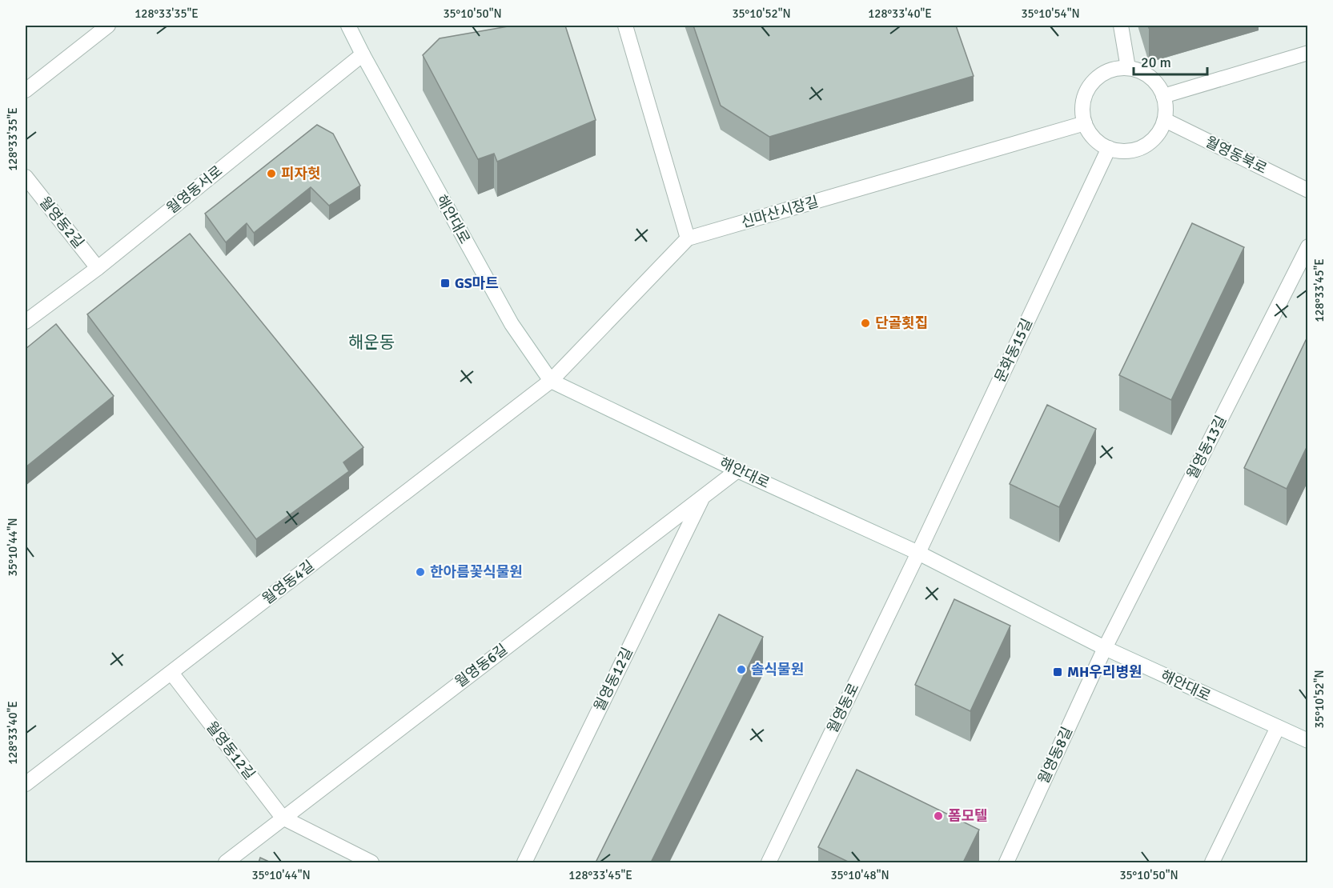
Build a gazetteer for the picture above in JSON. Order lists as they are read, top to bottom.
{
  "streets": {
    "street": [
      "월영동북로",
      "월영동서로",
      "신마산시장길",
      "해안대로",
      "월영동2길",
      "문화동15길",
      "월영동13길",
      "월영동4길",
      "월영동6길",
      "월영동12길",
      "월영동로",
      "월영동8길"
    ]
  },
  "crossings": [
    ["월영동북로", "신마산시장길"],
    ["월영동북로", "문화동15길"],
    ["월영동서로", "해안대로"],
    ["월영동서로", "월영동2길"],
    ["신마산시장길", "문화동15길"],
    ["신마산시장길", "월영동4길"],
    ["해안대로", "문화동15길"],
    ["해안대로", "월영동13길"],
    ["해안대로", "월영동4길"],
    ["해안대로", "월영동6길"],
    ["해안대로", "월영동로"],
    ["해안대로", "월영동8길"],
    ["문화동15길", "월영동로"],
    ["월영동13길", "월영동8길"],
    ["월영동4길", "월영동12길"],
    ["월영동6길", "월영동12길"]
  ],
  "districts": ["해운동"],
  "places": {
    "other": [
      "피자헛",
      "단골횟집",
      "한아름꽃식물원",
      "솔식물원",
      "폼모텔"
    ],
    "transit": ["GS마트", "MH우리병원"]
  },
  "scale_bar": "20 m",
  "coordinates": [
    "128°33'35\"E",
    "35°10'50\"N",
    "35°10'52\"N",
    "128°33'40\"E",
    "35°10'54\"N",
    "128°33'45\"E",
    "35°10'44\"N",
    "35°10'48\"N"
  ]
}
